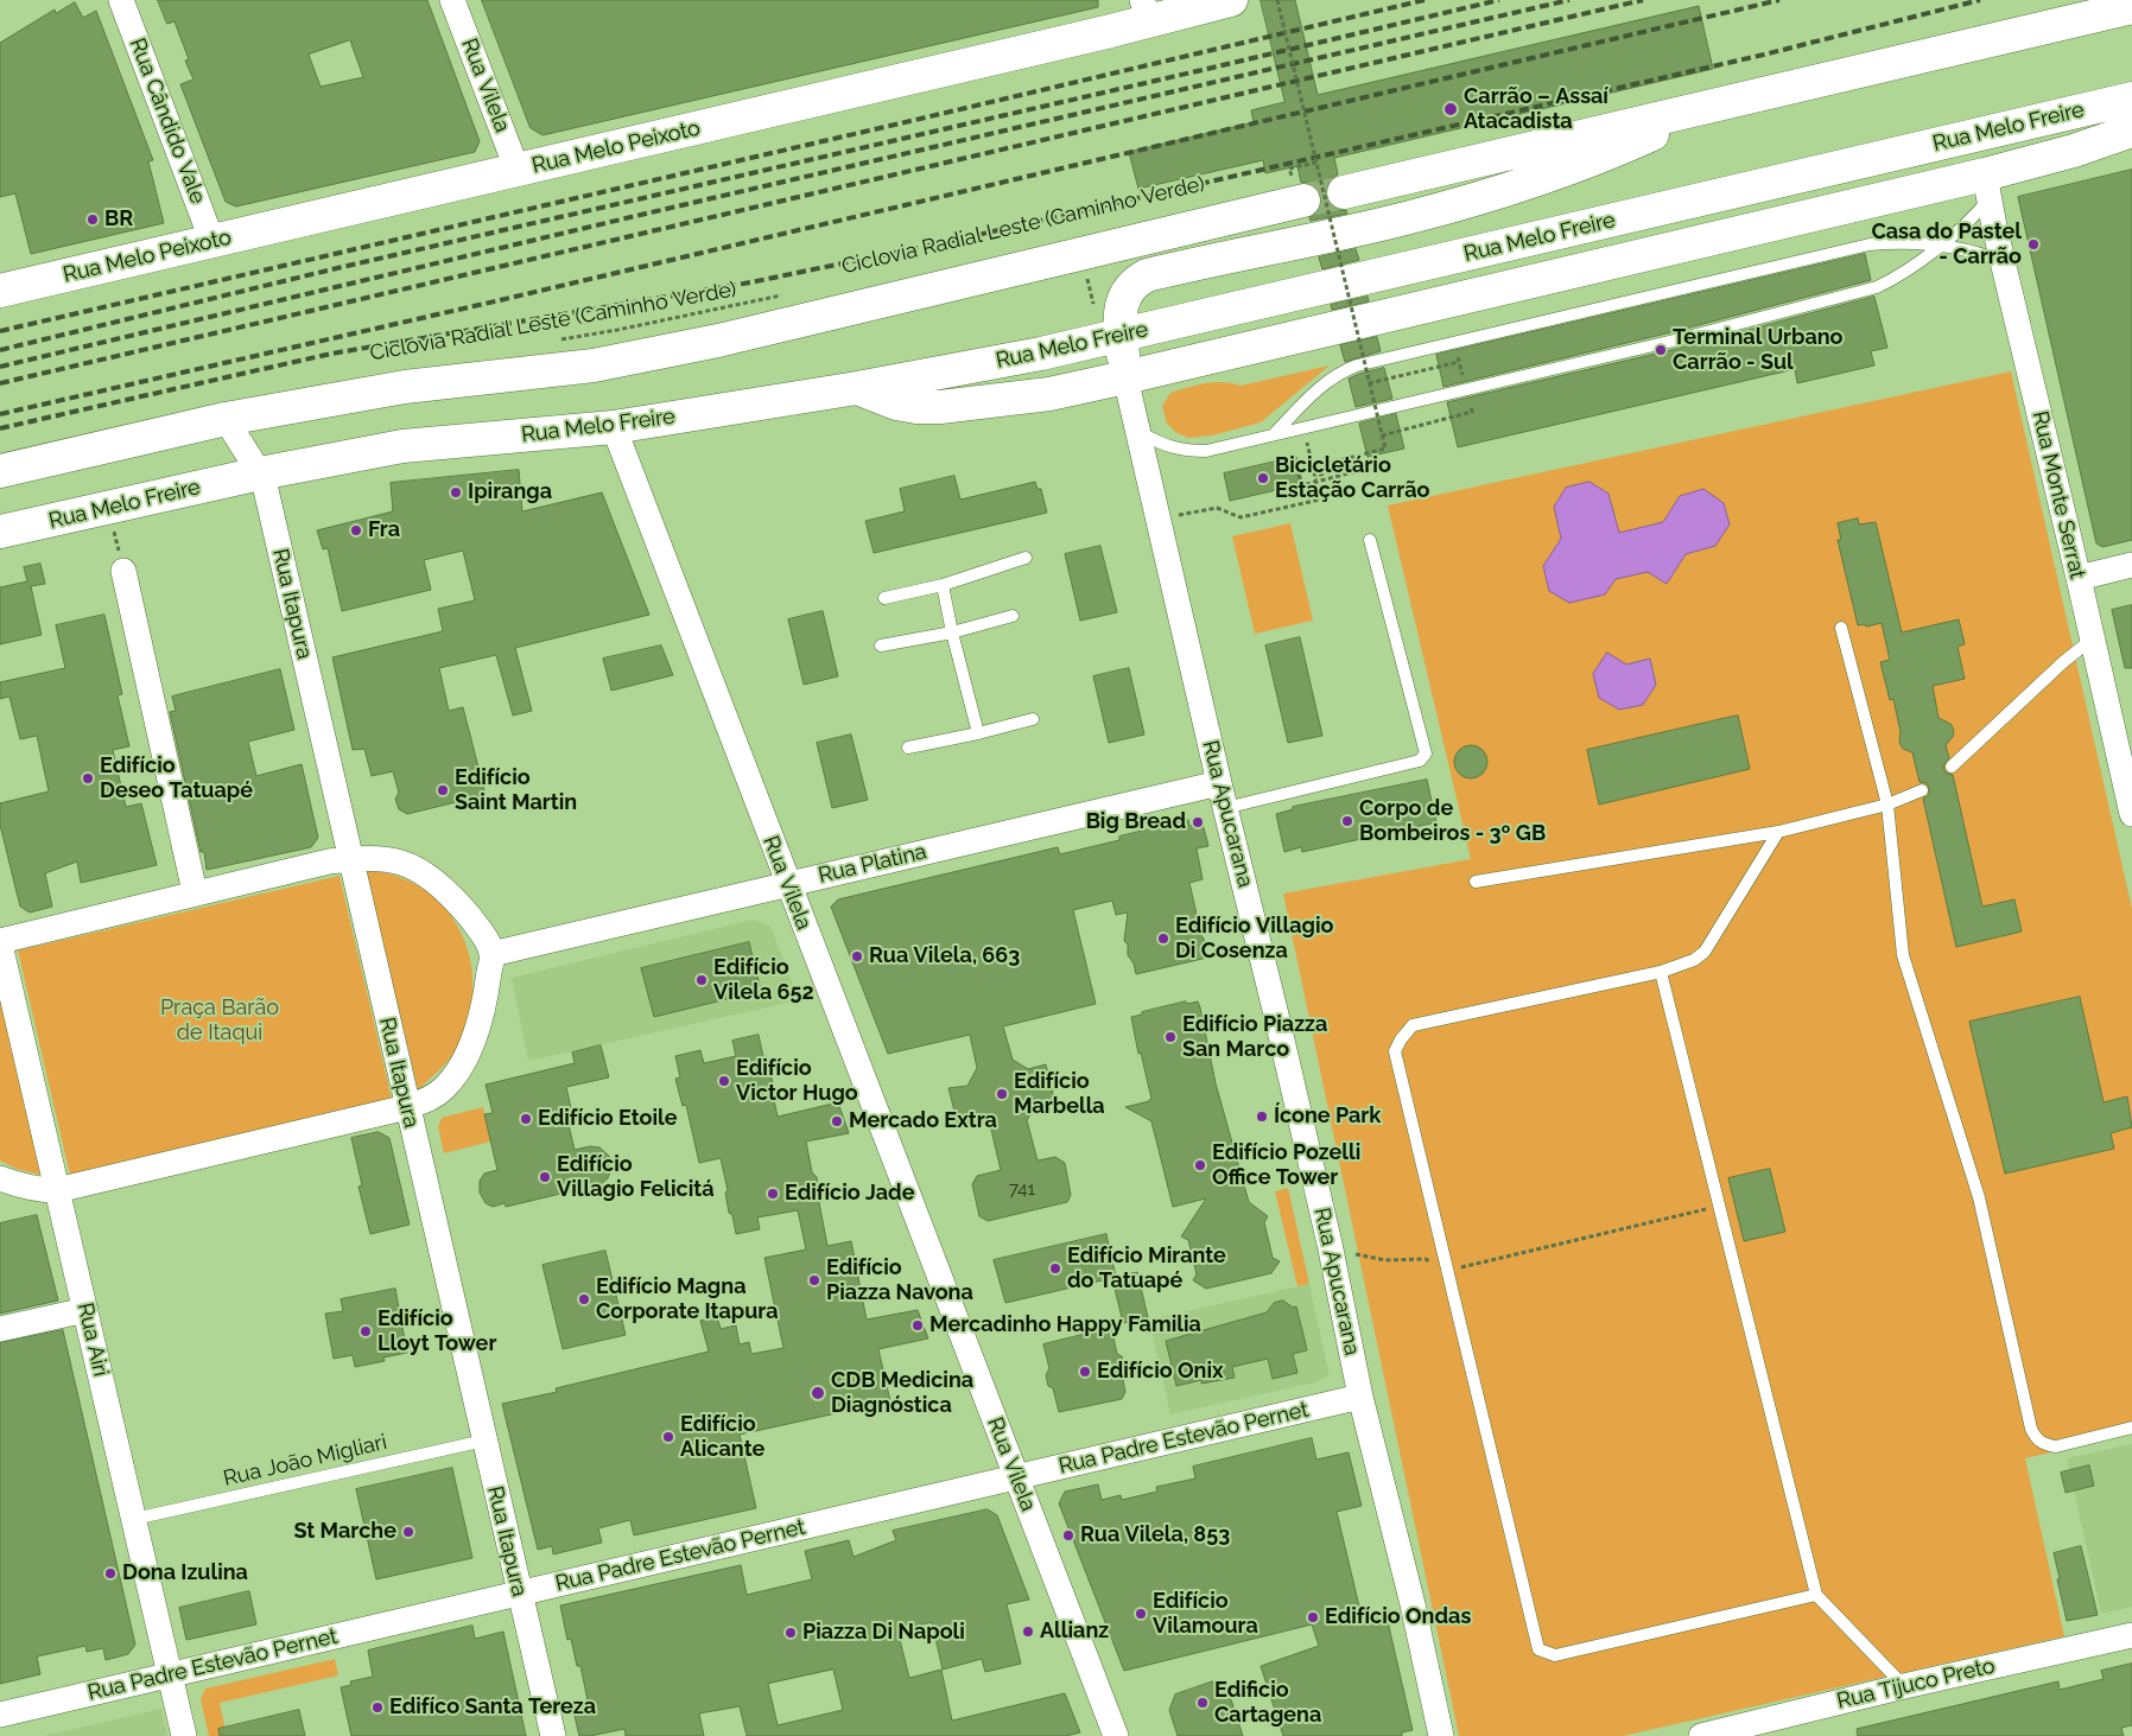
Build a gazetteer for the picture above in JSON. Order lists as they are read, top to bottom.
{
  "streets": {
    "main road": ["Rua Melo Freire", "Rua Melo Peixoto"],
    "street": [
      "Rua Vilela",
      "Rua Cândido Vale",
      "Rua Monte Serrat",
      "Rua Itapura",
      "Rua Apucarana",
      "Rua Platina",
      "Rua Airi",
      "Rua Padre Estevão Pernet",
      "Rua Tijuco Preto"
    ],
    "lane": ["Rua João Migliari"],
    "path": ["Ciclovia Radial Leste (Caminho Verde)"]
  },
  "crossings": [
    ["Rua Vilela", "Rua Melo Freire"],
    ["Rua Vilela", "Rua Melo Peixoto"],
    ["Rua Vilela", "Rua Platina"],
    ["Rua Vilela", "Rua Padre Estevão Pernet"],
    ["Rua Cândido Vale", "Rua Melo Peixoto"],
    ["Rua Melo Freire", "Rua Itapura"],
    ["Rua Itapura", "Rua Padre Estevão Pernet"],
    ["Rua Itapura", "Rua João Migliari"],
    ["Rua Apucarana", "Rua Platina"],
    ["Rua Apucarana", "Rua Padre Estevão Pernet"],
    ["Rua Airi", "Rua Padre Estevão Pernet"],
    ["Rua Airi", "Rua João Migliari"]
  ],
  "parks": ["Praça Barão de Itaqui"],
  "places": [
    "Carrão – Assaí Atacadista",
    "BR",
    "Casa do Pastel - Carrão",
    "Terminal Urbano Carrão - Sul",
    "Bicicletário Estação Carrão",
    "Ipiranga",
    "Fra",
    "Edifício Deseo Tatuapé",
    "Edifício Saint Martin",
    "Corpo de Bombeiros - 3º GB",
    "Big Bread",
    "Edifício Villagio Di Cosenza",
    "Rua Vilela, 663",
    "Edifício Vilela 652",
    "Edifício Piazza San Marco",
    "Edifício Victor Hugo",
    "Edifício Marbella",
    "Ícone Park",
    "Edifício Etoile",
    "Mercado Extra",
    "Edifício Pozelli Office Tower",
    "Edifício Villagio Felicitá",
    "Edifício Jade",
    "Edifício Mirante do Tatuapé",
    "Edifício Piazza Navona",
    "Edifício Magna Corporate Itapura",
    "Mercadinho Happy Familia",
    "Edifício Lloyt Tower",
    "Edifício Onix",
    "CDB Medicina Diagnóstica",
    "Edifício Alicante",
    "St Marche",
    "Rua Vilela, 853",
    "Dona Izulina",
    "Edifício Vilamoura",
    "Edifício Ondas",
    "Allianz",
    "Piazza Di Napoli",
    "Edificio Cartagena",
    "Edifíco Santa Tereza"
  ],
  "house_numbers": ["741"]
}
